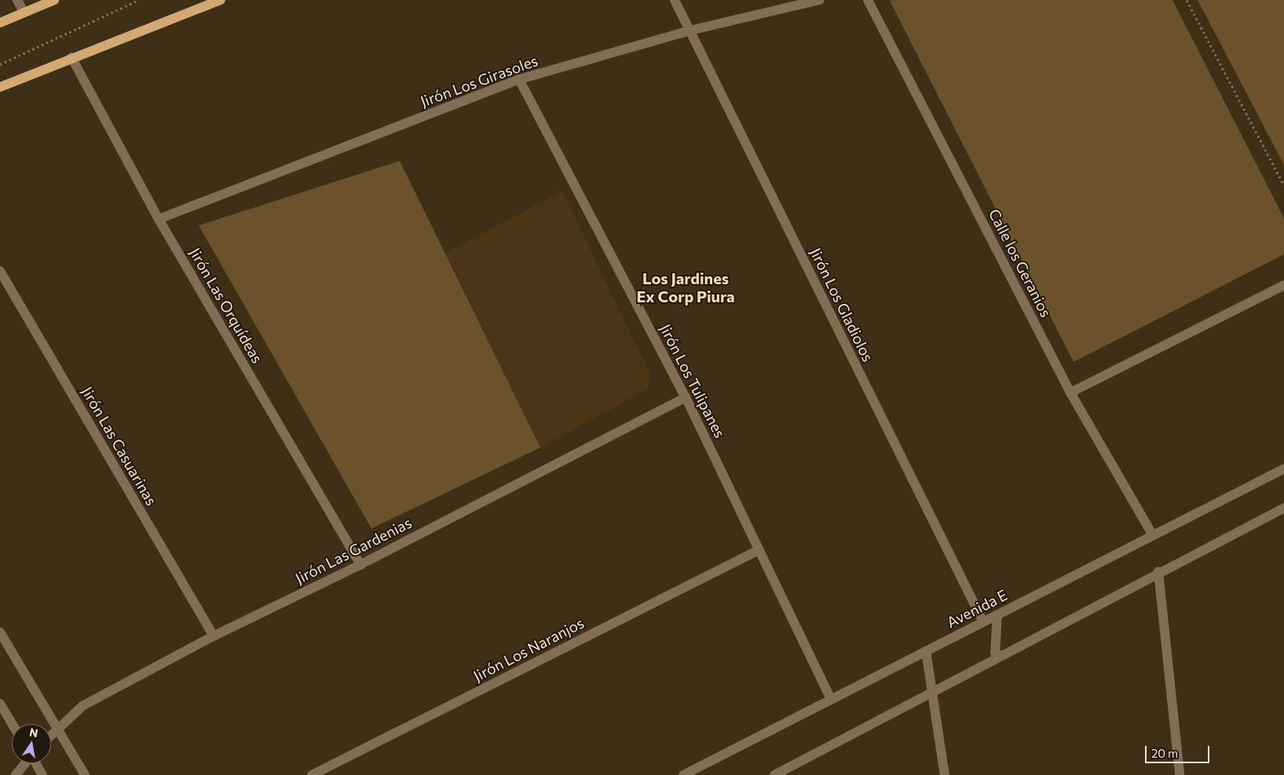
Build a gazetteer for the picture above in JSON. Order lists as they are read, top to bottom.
{
  "streets": {
    "street": [
      "Jirón Los Girasoles",
      "Calle los Geranios",
      "Jirón Los Gladiolos",
      "Jirón Las Orquídeas",
      "Jirón Los Tulipanes",
      "Jirón Las Casuarinas",
      "Jirón Las Gardenias",
      "Avenida E",
      "Jirón Los Naranjos"
    ]
  },
  "crossings": [
    ["Jirón Los Girasoles", "Jirón Los Gladiolos"],
    ["Jirón Los Girasoles", "Jirón Las Orquídeas"],
    ["Jirón Los Girasoles", "Jirón Los Tulipanes"],
    ["Calle los Geranios", "Avenida E"],
    ["Jirón Los Gladiolos", "Avenida E"],
    ["Jirón Las Orquídeas", "Jirón Las Gardenias"],
    ["Jirón Los Tulipanes", "Jirón Las Gardenias"],
    ["Jirón Los Tulipanes", "Avenida E"],
    ["Jirón Los Tulipanes", "Jirón Los Naranjos"],
    ["Jirón Las Casuarinas", "Jirón Las Gardenias"]
  ],
  "districts": ["Los Jardines Ex Corp Piura"],
  "scale_bar": "20 m",
  "north": "top"
}
